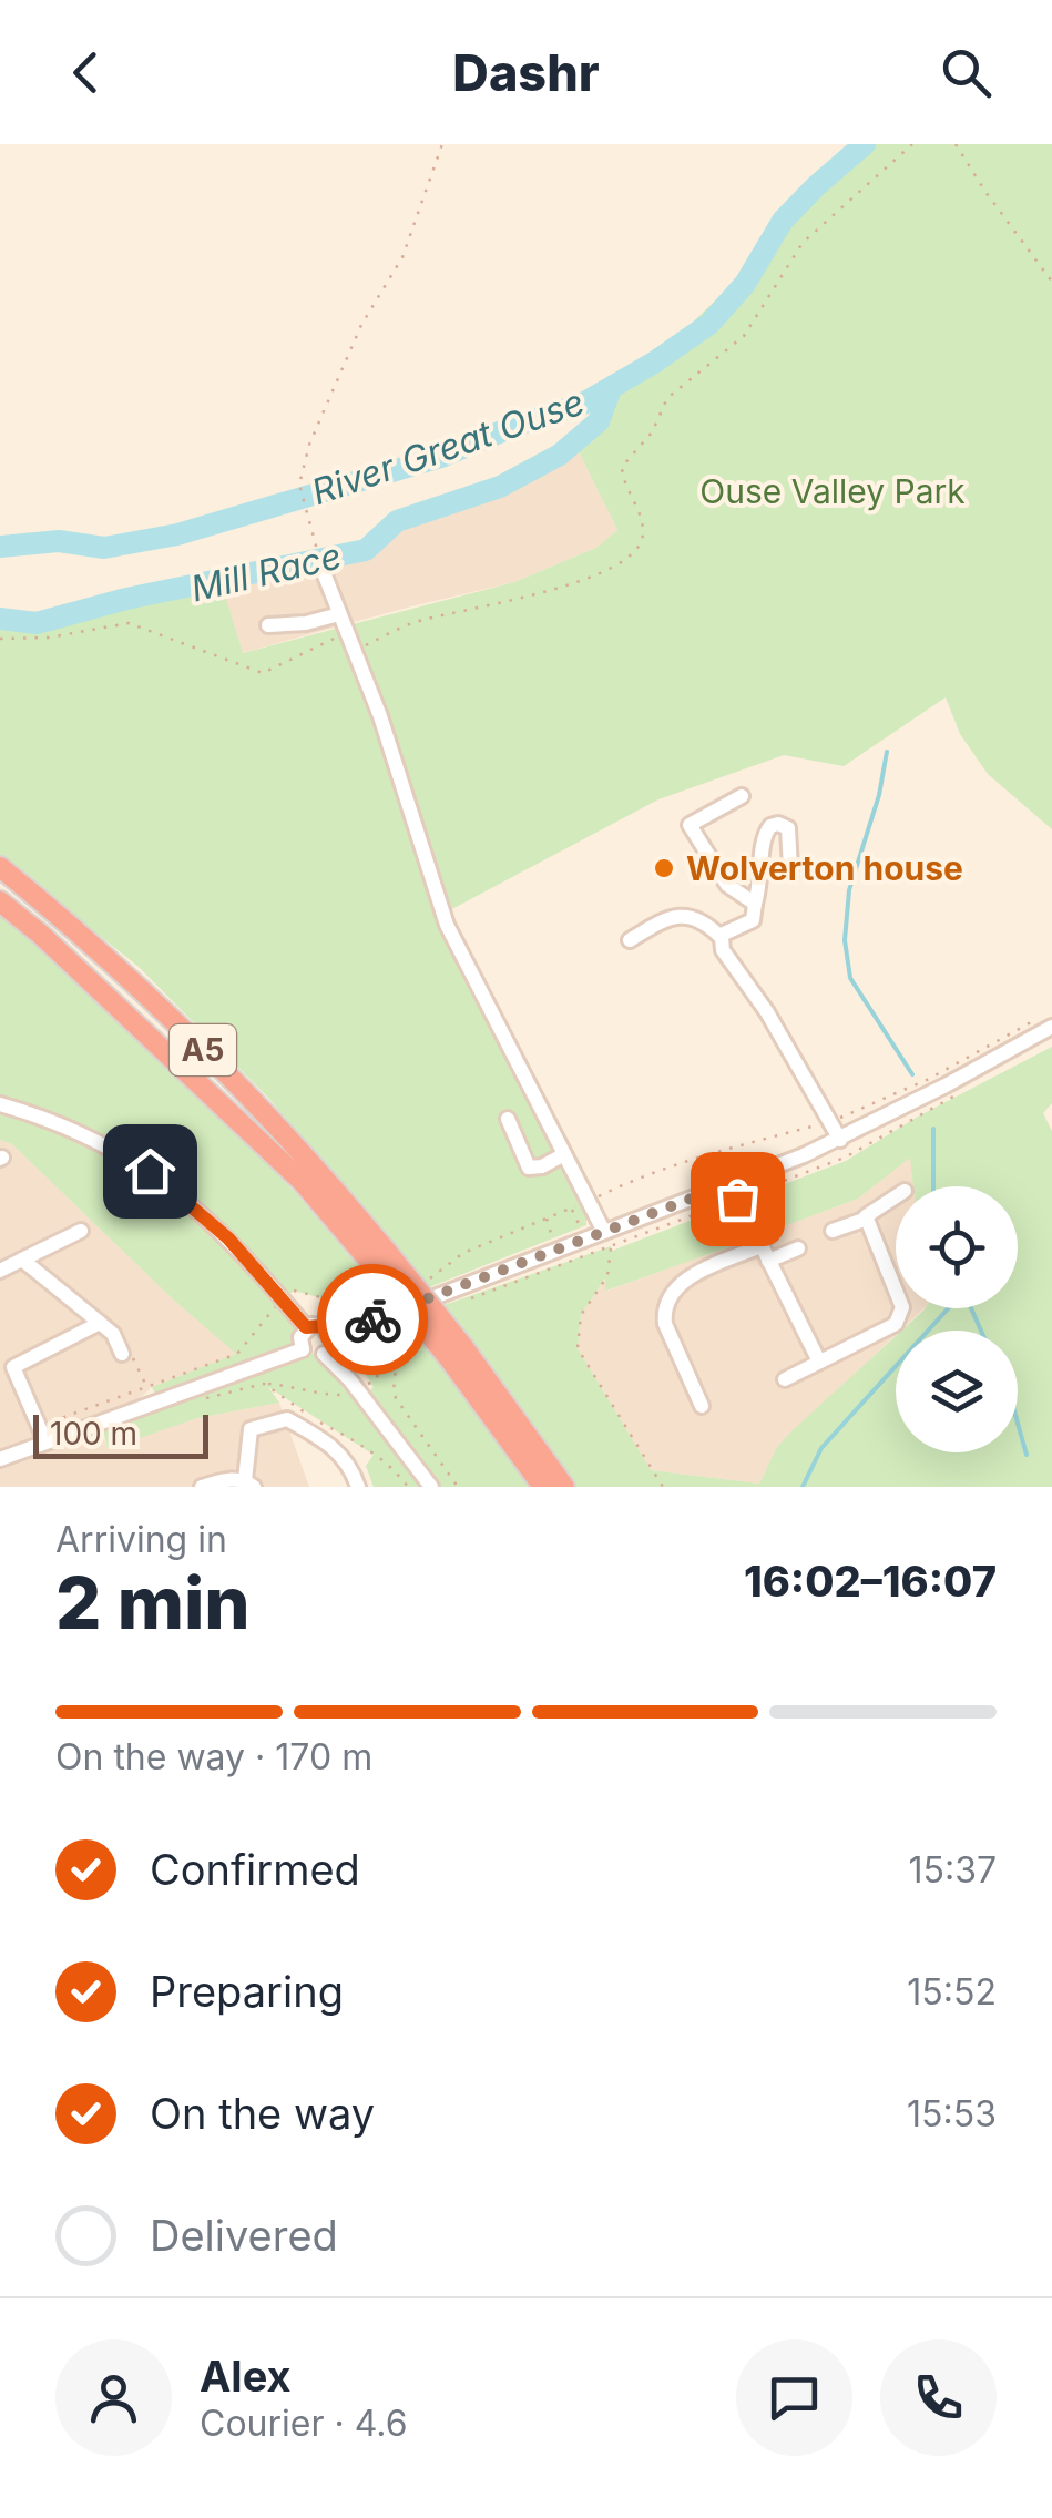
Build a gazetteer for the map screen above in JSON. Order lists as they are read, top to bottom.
{
  "streets": {
    "highway": ["A5"]
  },
  "water": ["River Great Ouse", "Mill Race"],
  "parks": ["Ouse Valley Park"],
  "places": ["Wolverton house"],
  "scale_bar": "100 m",
  "page": {
    "header": "Dashr",
    "scale": "100 m",
    "heading": ["2 min", "Arriving in", "16:02–16:07"],
    "panel": ["Alex", "Courier · 4.6"],
    "bar": "On the way · 170 m",
    "list": [
      ["Confirmed", "15:37"],
      ["Preparing", "15:52"],
      ["On the way", "15:53"],
      "Delivered"
    ]
  }
}
